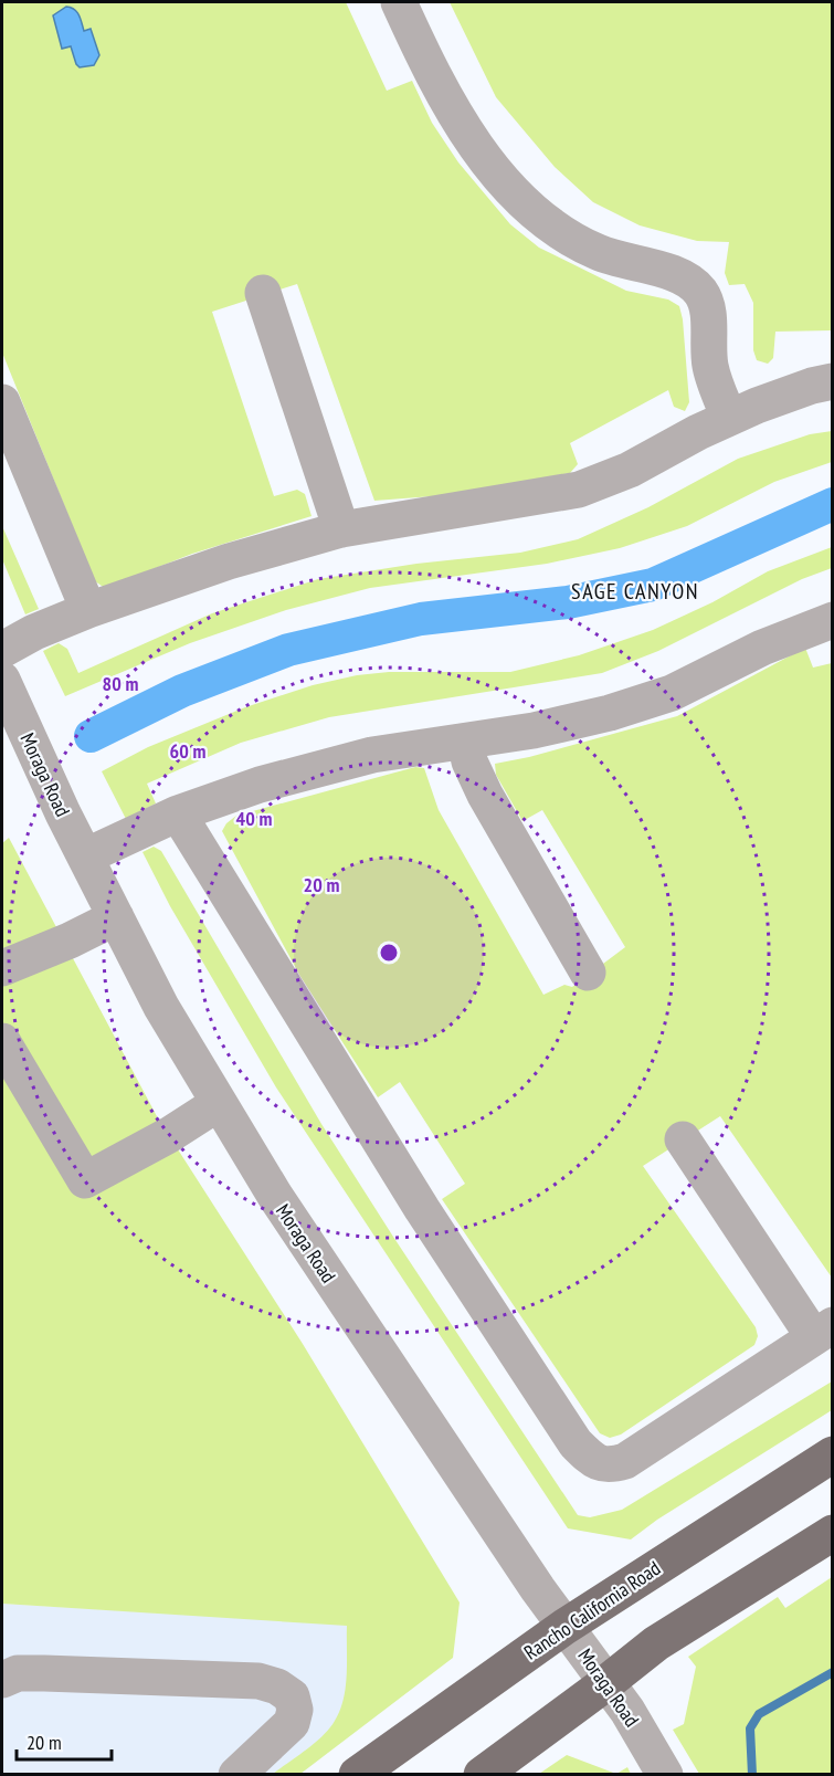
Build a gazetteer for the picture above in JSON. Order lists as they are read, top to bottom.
{
  "streets": {
    "main road": ["Rancho California Road"],
    "street": ["Moraga Road"]
  },
  "crossings": [
    ["Moraga Road", "Rancho California Road"]
  ],
  "districts": ["SAGE CANYON"],
  "scale_bar": "20 m",
  "rings": [
    "80 m",
    "60 m",
    "40 m",
    "20 m"
  ]
}
